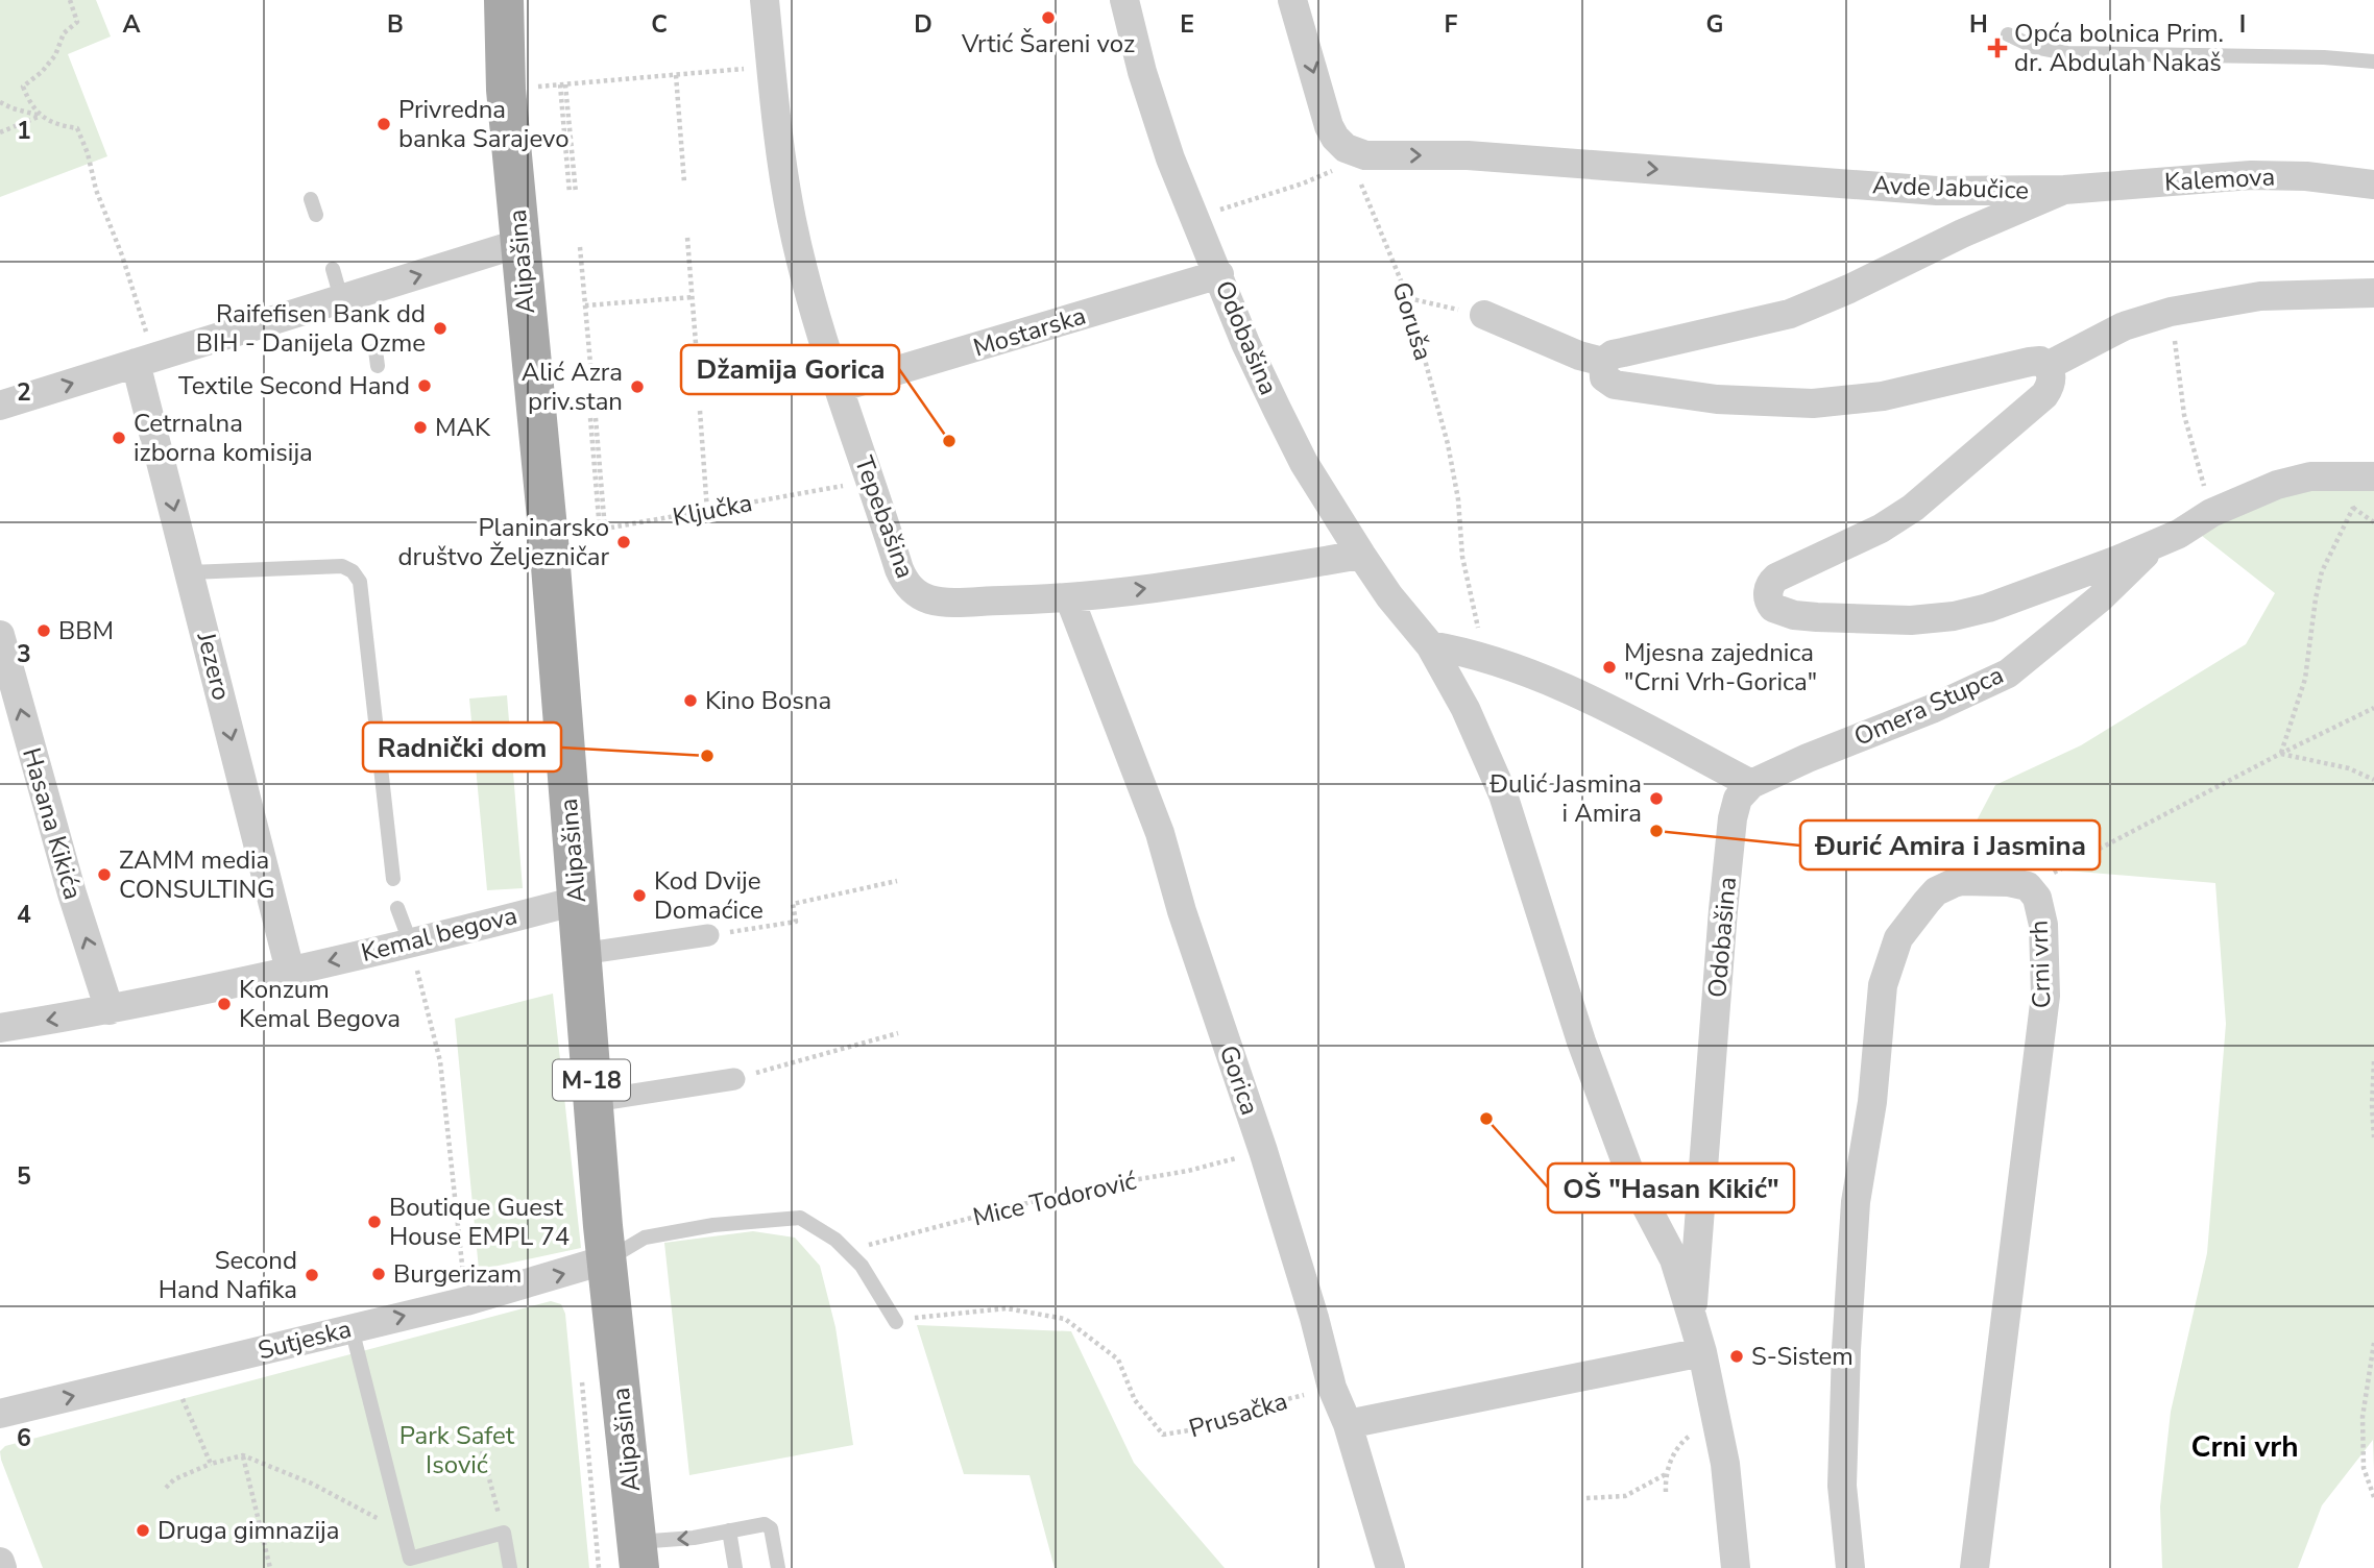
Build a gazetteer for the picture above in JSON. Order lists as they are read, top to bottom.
{
  "streets": {
    "main road": ["Alipašina", "M-18"],
    "street": [
      "Kalemova",
      "Avde Jabučice",
      "Mostarska",
      "Odobašina",
      "Tepebašina",
      "Jezero",
      "Omera Stupca",
      "Hasana Kikića",
      "Kemal begova",
      "Crni vrh",
      "Gorica",
      "Sutjeska"
    ],
    "path": [
      "Goruša",
      "Ključka",
      "Mice Todorović",
      "Prusačka"
    ]
  },
  "crossings": [
    ["Kalemova", "Avde Jabučice"],
    ["Avde Jabučice", "Goruša"],
    ["Alipašina", "Kemal begova"],
    ["Alipašina", "Sutjeska"],
    ["Mostarska", "Odobašina"],
    ["Mostarska", "Tepebašina"],
    ["Odobašina", "Tepebašina"],
    ["Odobašina", "Omera Stupca"],
    ["Tepebašina", "Gorica"],
    ["Jezero", "Kemal begova"],
    ["Hasana Kikića", "Kemal begova"],
    ["Gorica", "Mice Todorović"],
    ["Gorica", "Prusačka"]
  ],
  "one_way": [
    "Jezero",
    "Hasana Kikića",
    "Kemal begova",
    "Sutjeska"
  ],
  "districts": ["Crni vrh"],
  "parks": ["Park Safet Isović"],
  "places": {
    "other": [
      "Vrtić Šareni voz",
      "Privredna banka Sarajevo",
      "Raifefisen Bank dd BIH - Danijela Ozme",
      "Textile Second Hand",
      "Alić Azra priv.stan",
      "MAK",
      "Cetrnalna izborna komisija",
      "Džamija Gorica",
      "Planinarsko društvo Željezničar",
      "BBM",
      "Mjesna zajednica \"Crni Vrh-Gorica\"",
      "Kino Bosna",
      "Radnički dom",
      "Đulić Jasmina i Amira",
      "Đurić Amira i Jasmina",
      "ZAMM media CONSULTING",
      "Kod Dvije Domaćice",
      "Konzum Kemal Begova",
      "OŠ \"Hasan Kikić\"",
      "Boutique Guest House EMPL 74",
      "Burgerizam",
      "Second Hand Nafika",
      "S-Sistem",
      "Druga gimnazija"
    ],
    "health": ["Opća bolnica Prim. dr. Abdulah Nakaš"]
  },
  "grid": {
    "columns": [
      "A",
      "B",
      "C",
      "D",
      "E",
      "F",
      "G",
      "H",
      "I"
    ],
    "rows": [
      "1",
      "2",
      "3",
      "4",
      "5",
      "6"
    ]
  }
}
